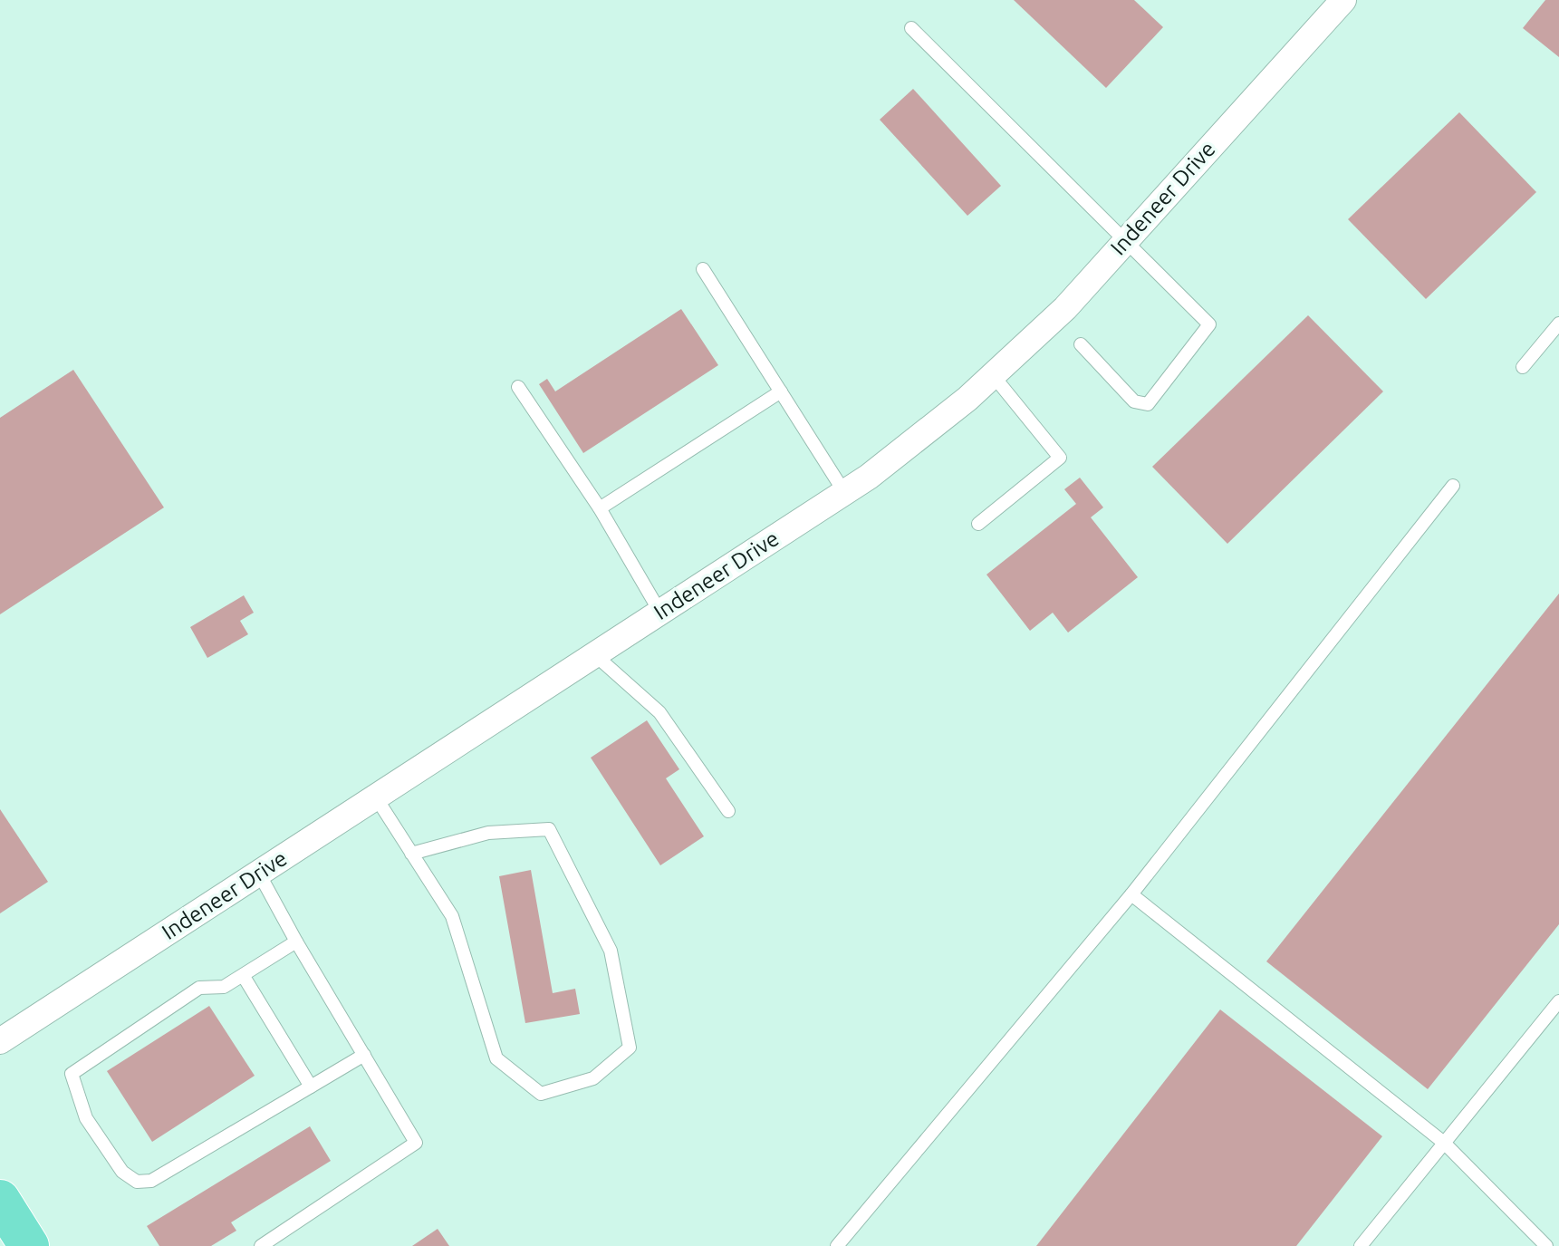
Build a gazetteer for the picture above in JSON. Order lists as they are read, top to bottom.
{
  "streets": {
    "street": ["Indeneer Drive"]
  }
}
